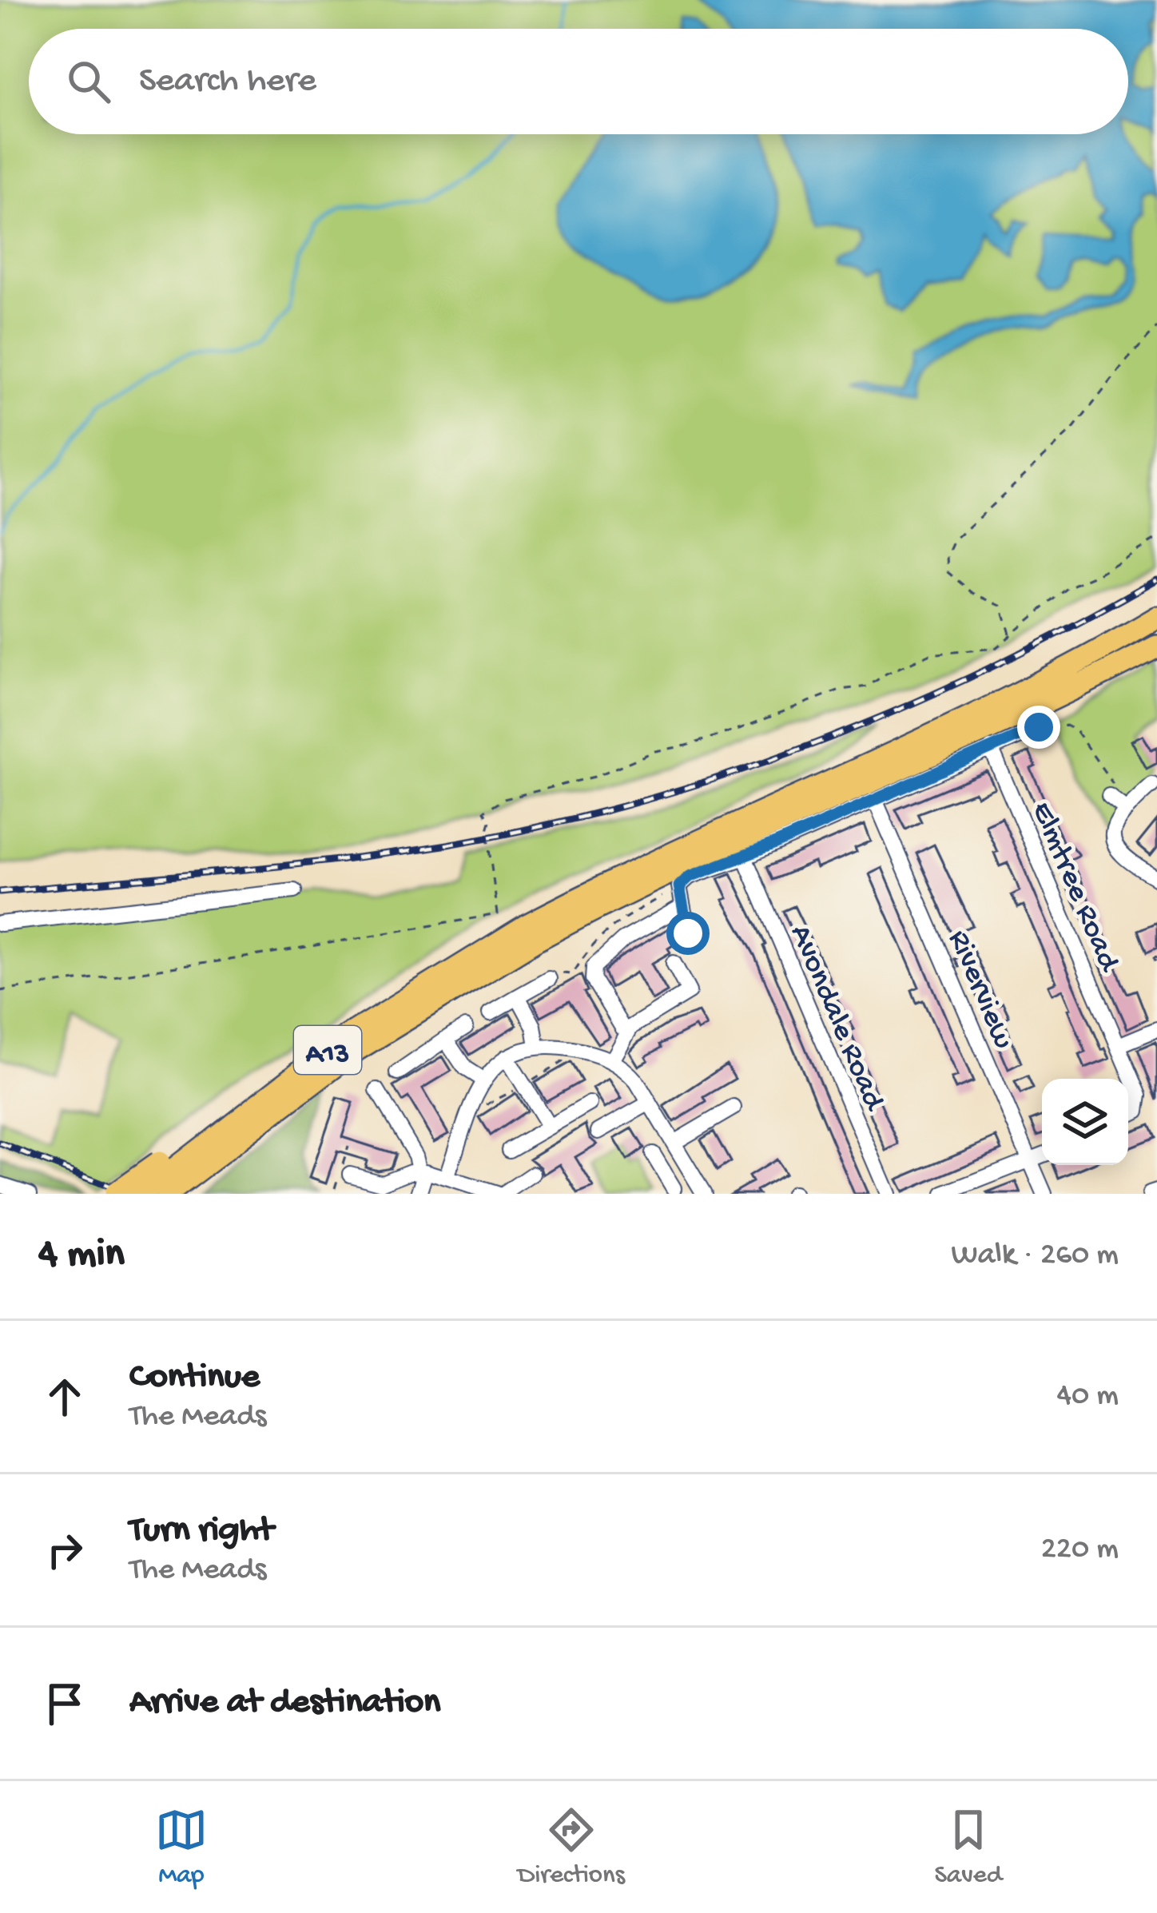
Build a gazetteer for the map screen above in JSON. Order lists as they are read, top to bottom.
{
  "streets": {
    "highway": ["A13"],
    "street": ["Elmtree Road", "Riverview", "Avondale Road"]
  },
  "page": {
    "search": "Search here",
    "heading": ["4 min", "Walk · 260 m"],
    "list": [
      ["Continue", "The Meads", "40 m"],
      ["Turn right", "The Meads", "220 m"],
      "Arrive at destination"
    ],
    "nav": ["Map", "Directions", "Saved"]
  }
}
